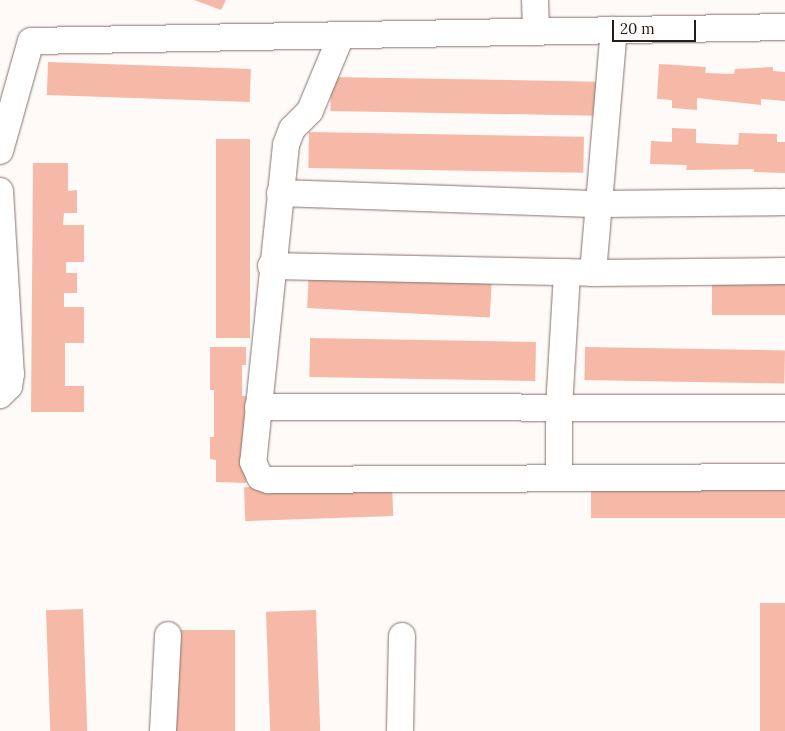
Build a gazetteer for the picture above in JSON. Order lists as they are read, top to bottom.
{
  "scale_bar": "20 m"
}
